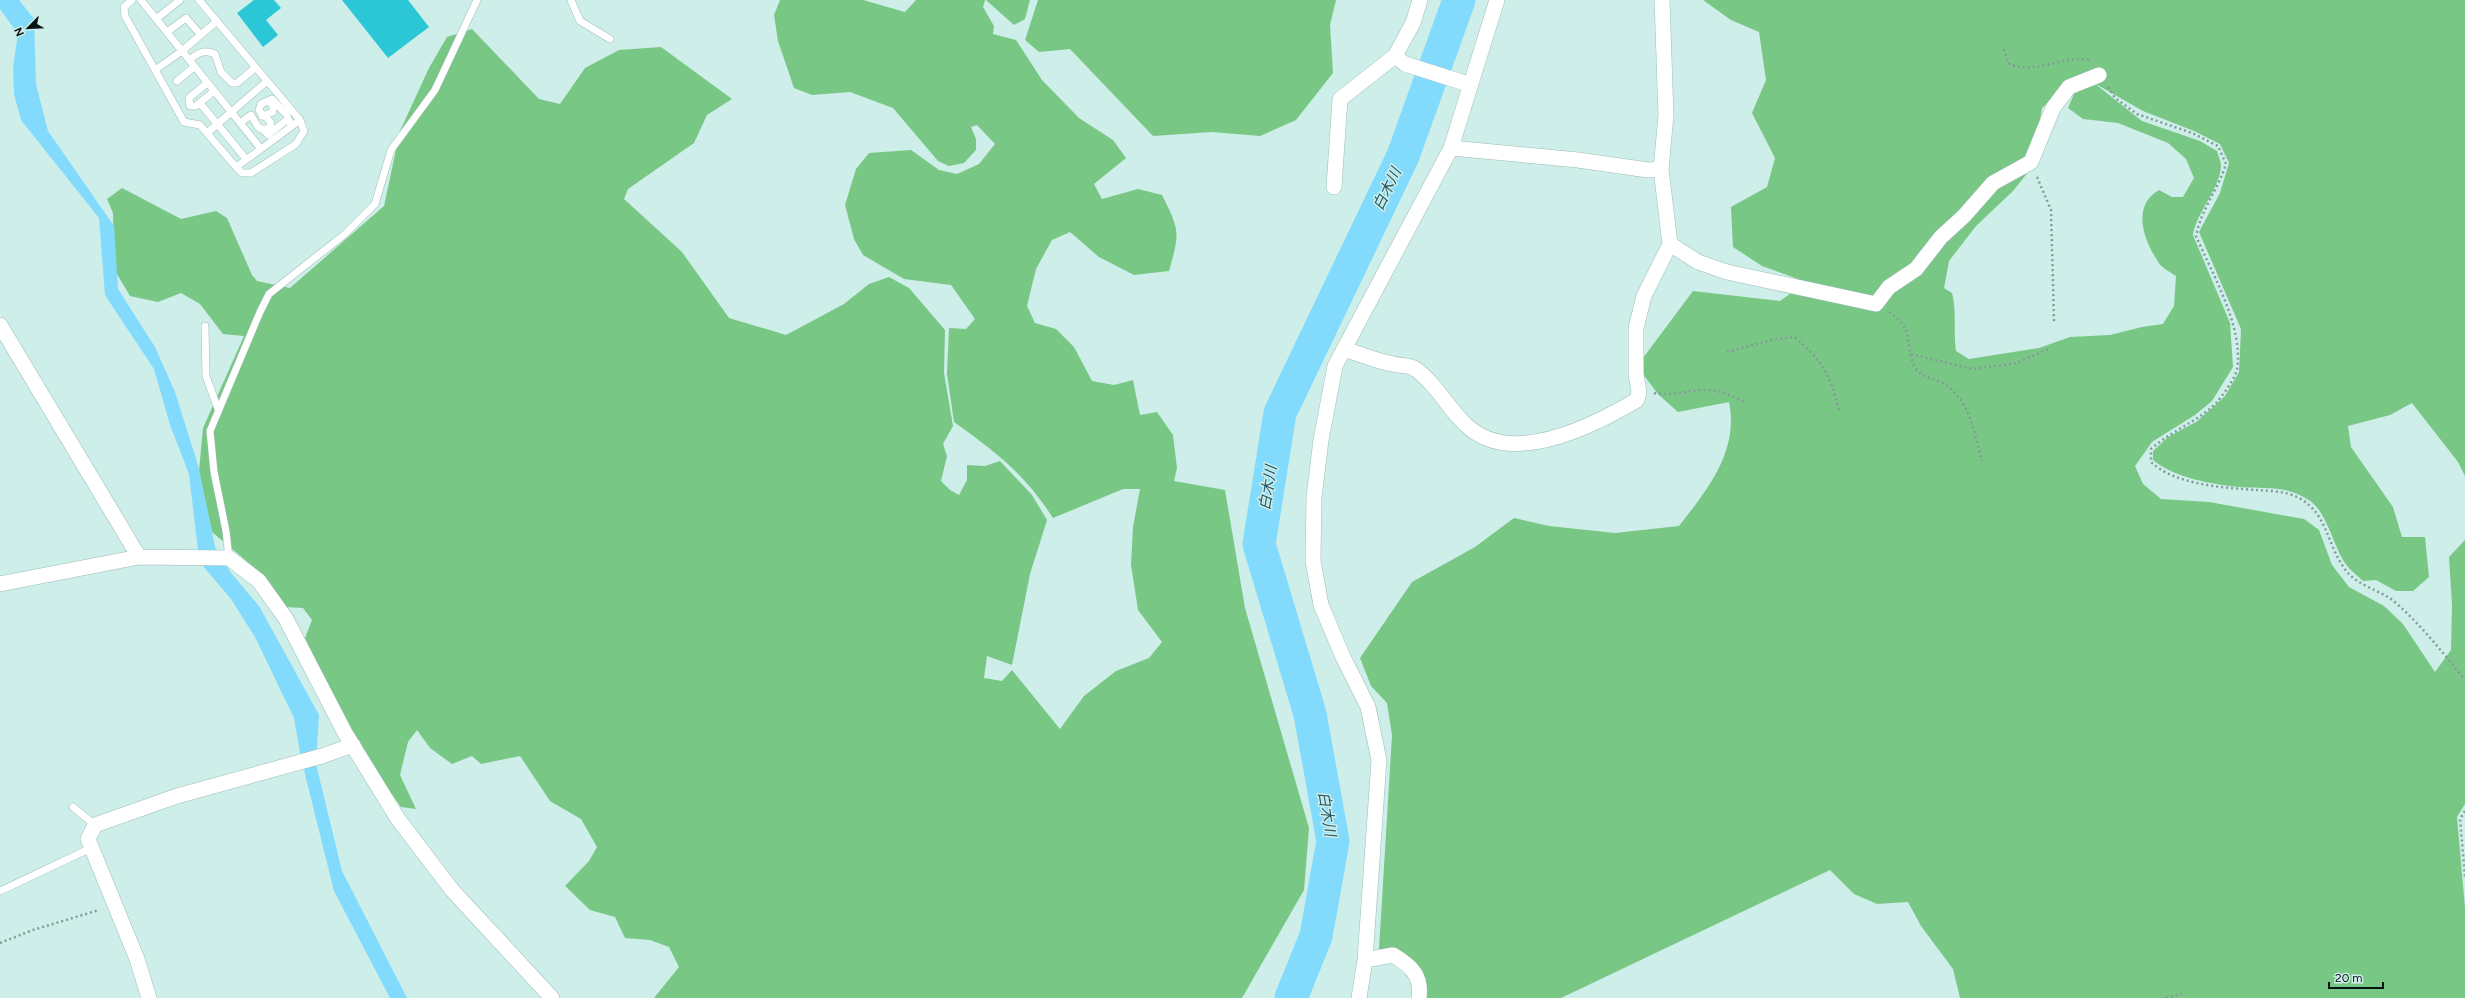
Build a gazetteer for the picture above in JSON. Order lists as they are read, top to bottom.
{
  "water": ["白木川"],
  "scale_bar": "20 m",
  "north": "bottom left"
}
